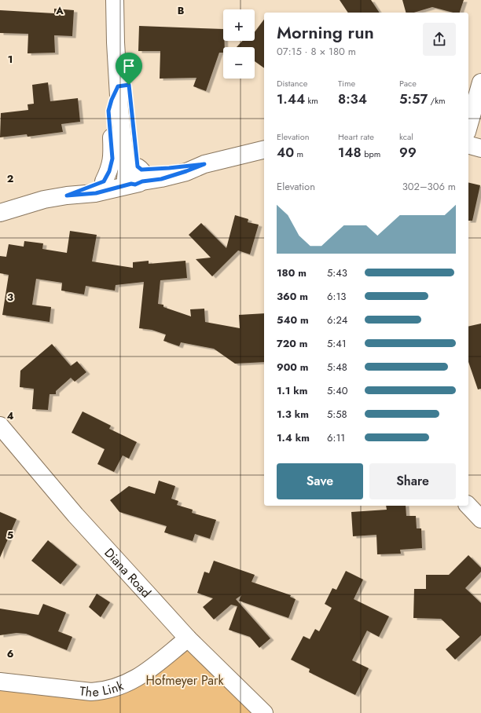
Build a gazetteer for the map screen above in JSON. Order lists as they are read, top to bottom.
{
  "streets": {
    "street": ["Diana Road", "The Link"]
  },
  "crossings": [
    ["Diana Road", "The Link"]
  ],
  "parks": ["Hofmeyer Park"],
  "page": {
    "map_buttons": ["+", "−"],
    "heading": ["Morning run", "07:15 · 8 × 180 m"],
    "stats": [
      ["Distance", "1.44 km"],
      ["Time", "8:34"],
      ["Pace", "5:57 /km"],
      ["Elevation", "40 m"],
      ["Heart rate", "148 bpm"],
      ["kcal", "99"]
    ],
    "chart": ["Elevation", "302–306 m"],
    "list": [
      {
        "name": "180 m",
        "note": "5:43"
      },
      {
        "name": "360 m",
        "note": "6:13"
      },
      {
        "name": "540 m",
        "note": "6:24"
      },
      {
        "name": "720 m",
        "note": "5:41"
      },
      {
        "name": "900 m",
        "note": "5:48"
      },
      {
        "name": "1.1 km",
        "note": "5:40"
      },
      {
        "name": "1.3 km",
        "note": "5:58"
      },
      {
        "name": "1.4 km",
        "note": "6:11"
      }
    ],
    "buttons": ["Save", "Share"]
  },
  "grid": {
    "columns": ["A", "B"],
    "rows": [
      "1",
      "2",
      "3",
      "4",
      "5",
      "6"
    ]
  }
}
